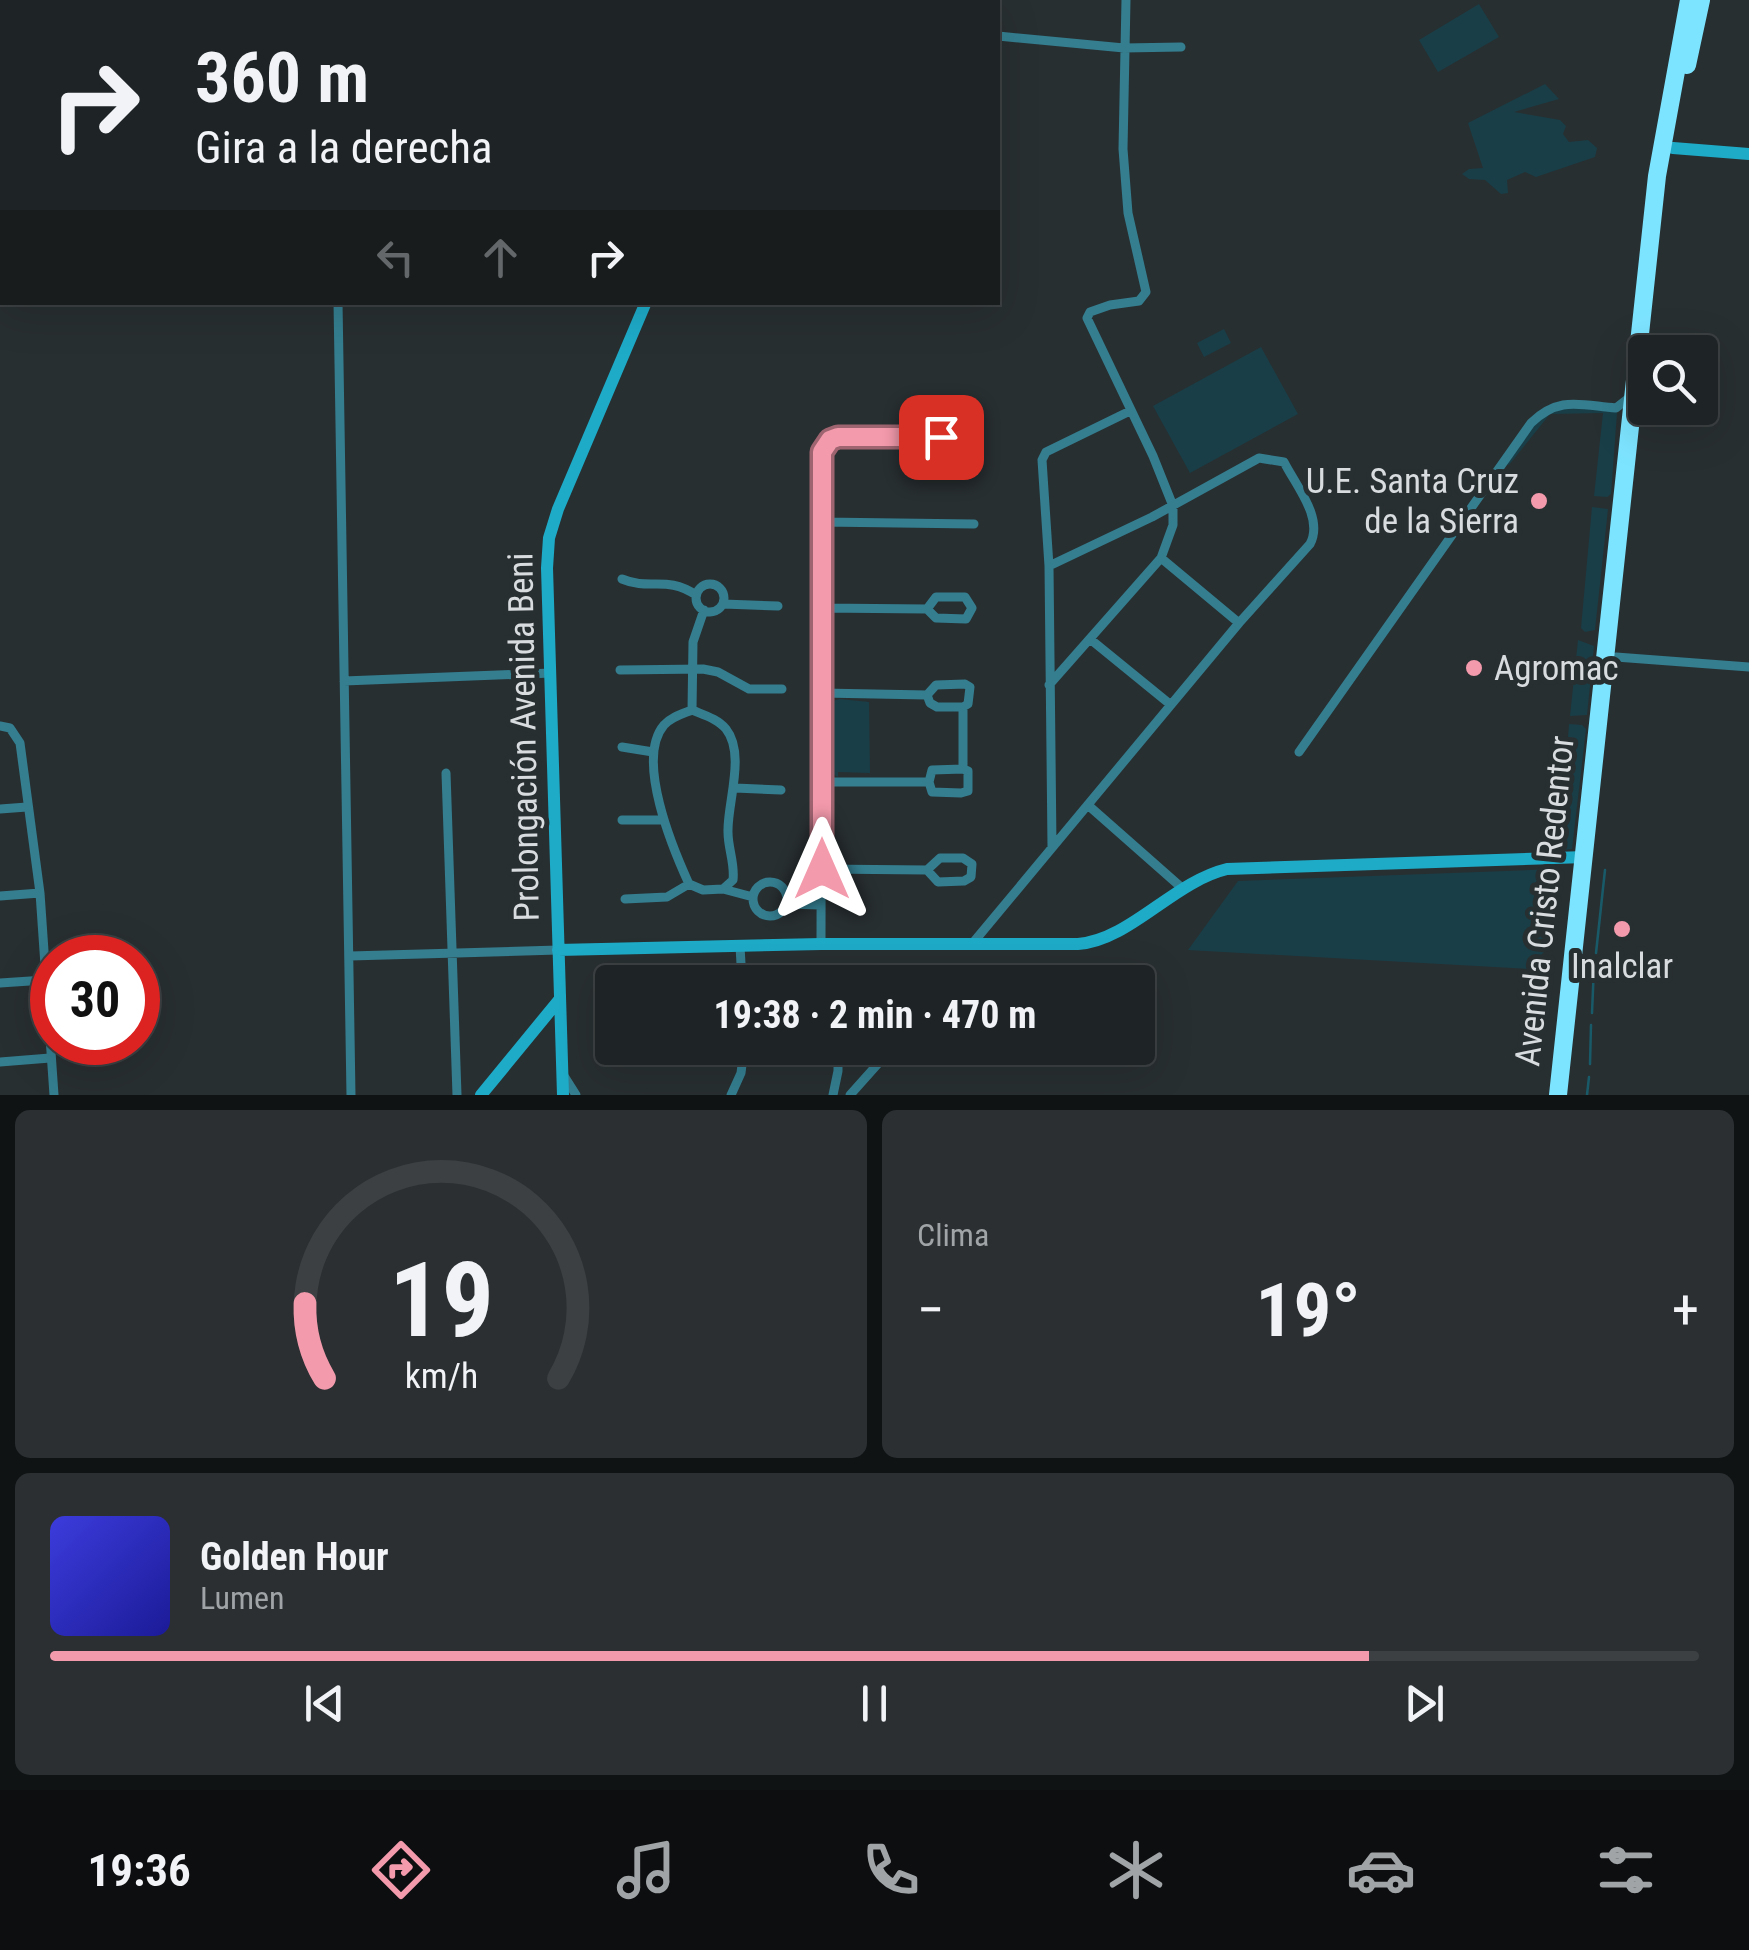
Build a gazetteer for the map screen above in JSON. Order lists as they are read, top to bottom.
{
  "streets": {
    "highway": ["Avenida Cristo Redentor"],
    "street": ["Prolongación Avenida Beni"]
  },
  "places": ["U.E. Santa Cruz de la Sierra", "Agromac", "Inalclar"],
  "page": {
    "turn": ["360 m", "Gira a la derecha"],
    "limit": "30",
    "trip": "19:38 · 2 min · 470 m",
    "tile": "Clima",
    "heat": ["−", "19°", "+"],
    "song": ["Golden Hour", "Lumen"],
    "tabs": "19:36",
    "gauge": ["19", "km/h"]
  }
}
